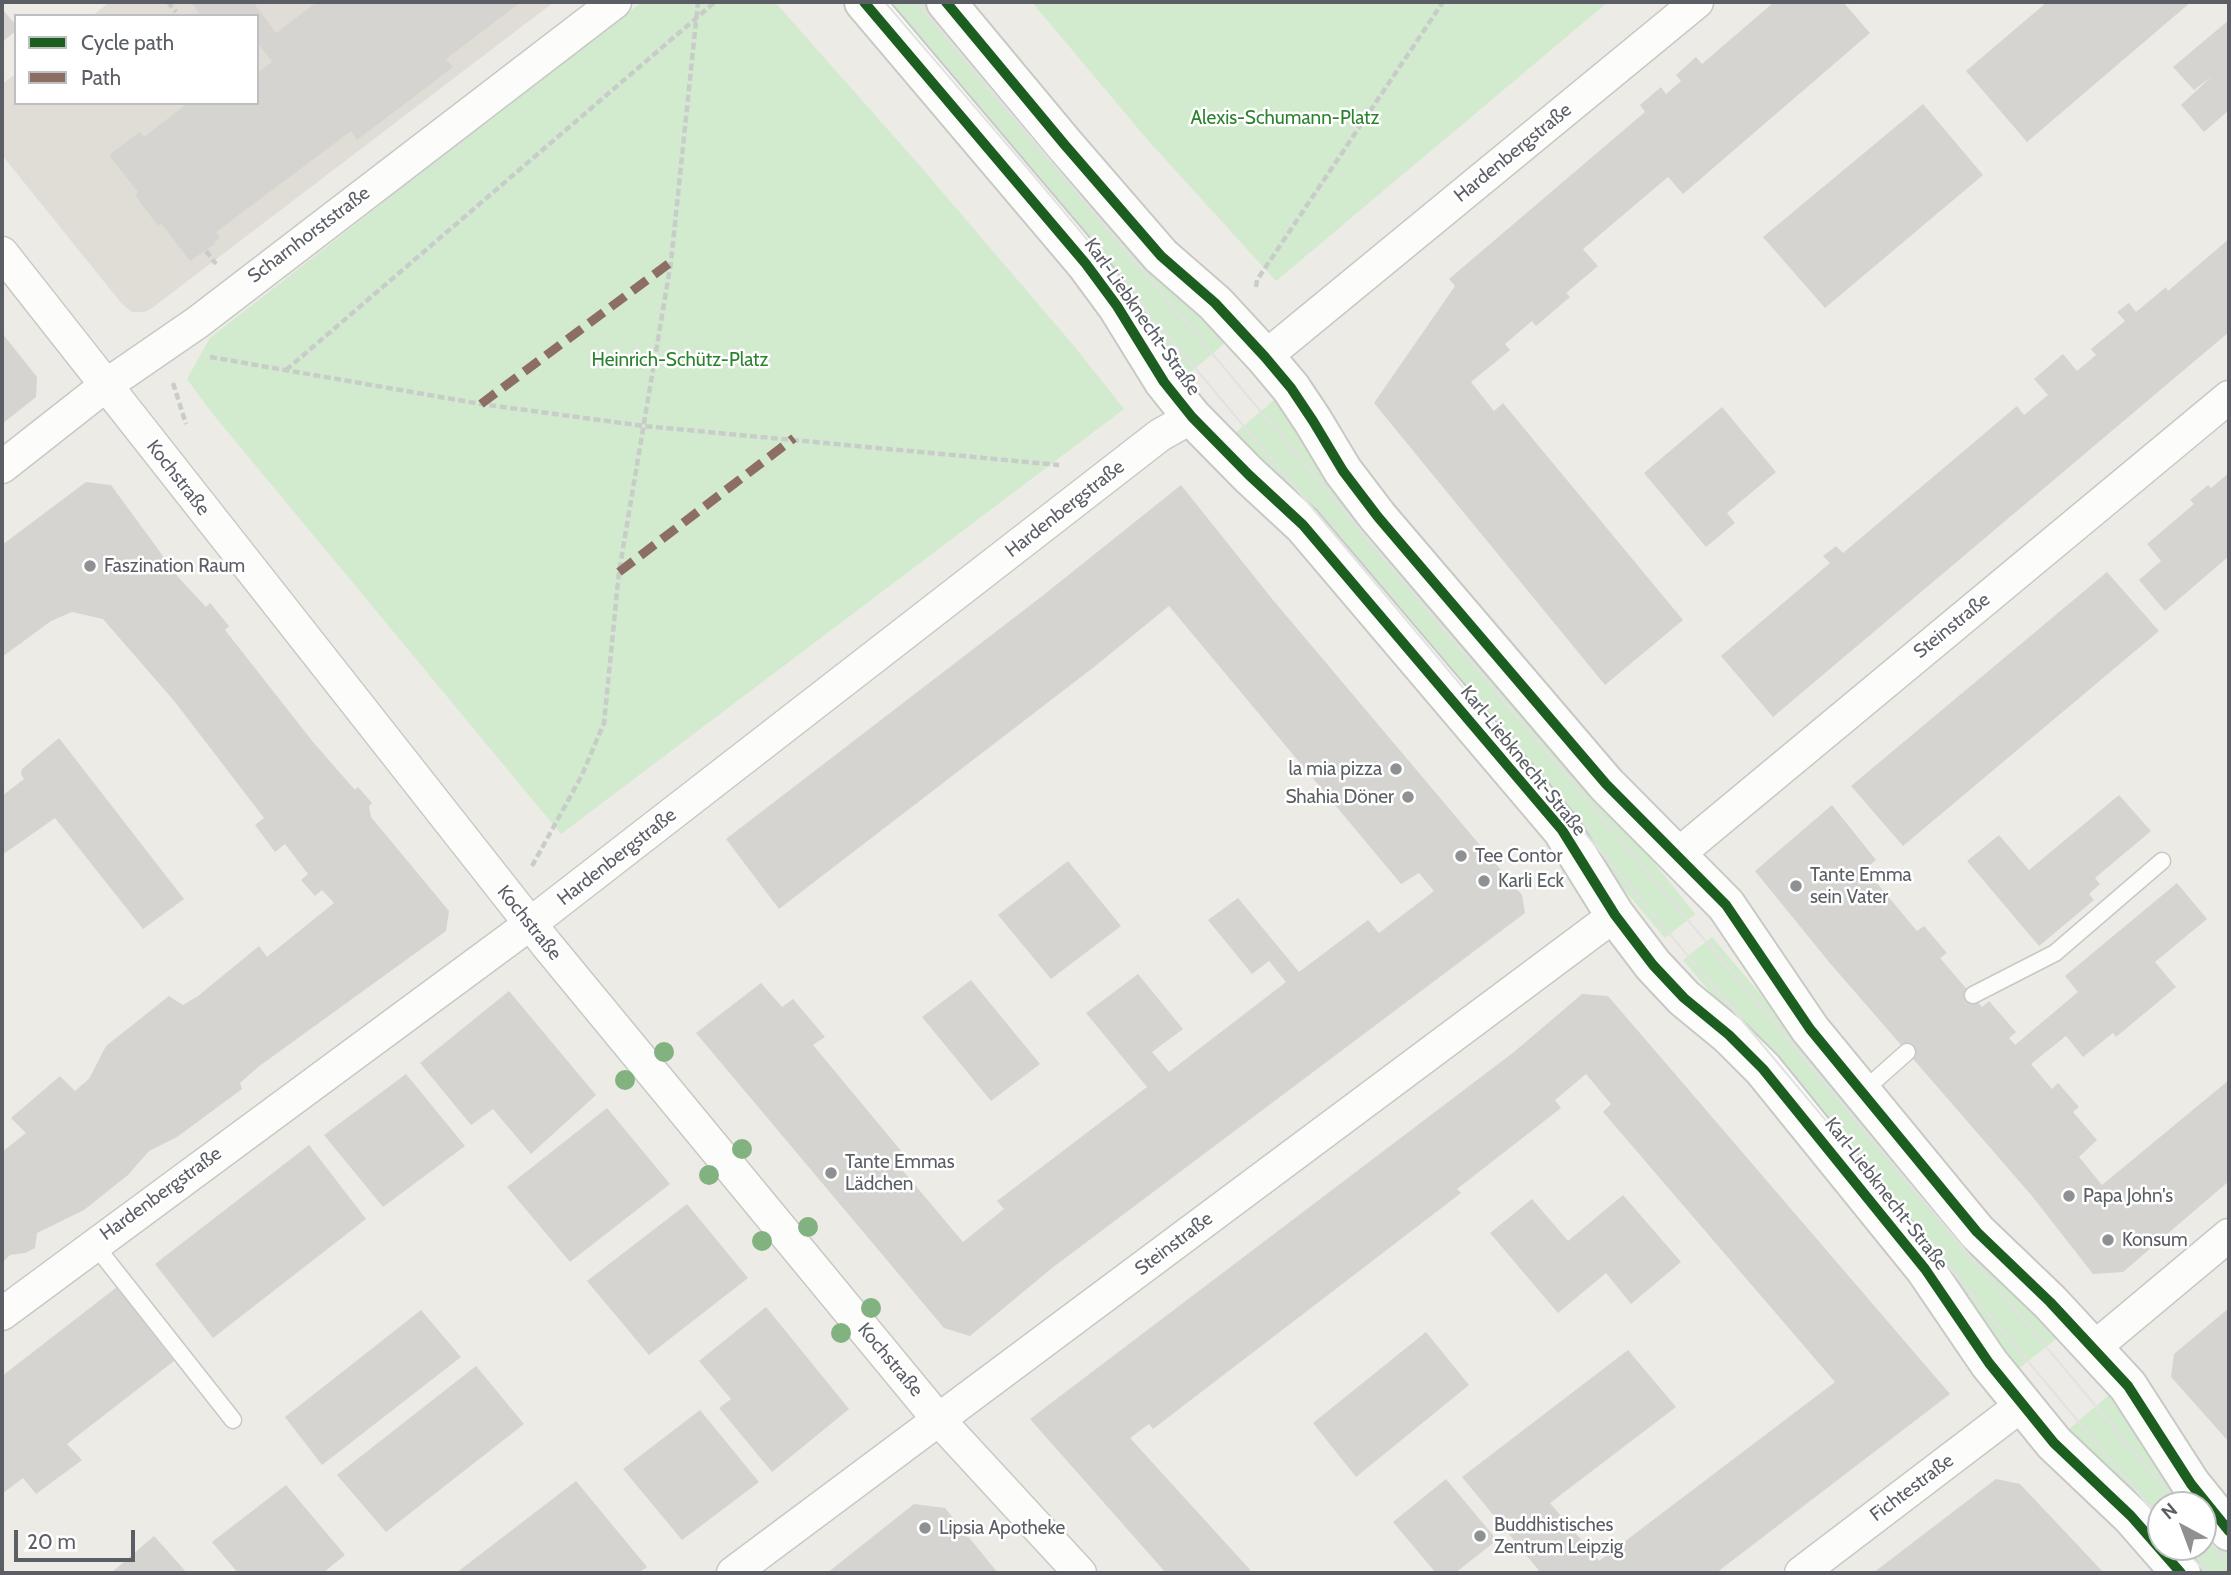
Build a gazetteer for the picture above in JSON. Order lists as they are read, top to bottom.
{
  "streets": {
    "main road": ["Karl-Liebknecht-Straße"],
    "street": [
      "Hardenbergstraße",
      "Scharnhorststraße",
      "Kochstraße",
      "Steinstraße",
      "Fichtestraße"
    ]
  },
  "crossings": [
    ["Hardenbergstraße", "Karl-Liebknecht-Straße"],
    ["Hardenbergstraße", "Kochstraße"],
    ["Scharnhorststraße", "Kochstraße"],
    ["Karl-Liebknecht-Straße", "Steinstraße"],
    ["Karl-Liebknecht-Straße", "Fichtestraße"],
    ["Kochstraße", "Steinstraße"]
  ],
  "parks": ["Alexis-Schumann-Platz", "Heinrich-Schütz-Platz"],
  "places": [
    "Faszination Raum",
    "la mia pizza",
    "Shahia Döner",
    "Tee Contor",
    "Karli Eck",
    "Tante Emma sein Vater",
    "Tante Emmas Lädchen",
    "Papa John's",
    "Konsum",
    "Lipsia Apotheke",
    "Buddhistisches Zentrum Leipzig"
  ],
  "legend": ["Cycle path", "Path"],
  "scale_bar": "20 m",
  "north": "top left"
}
